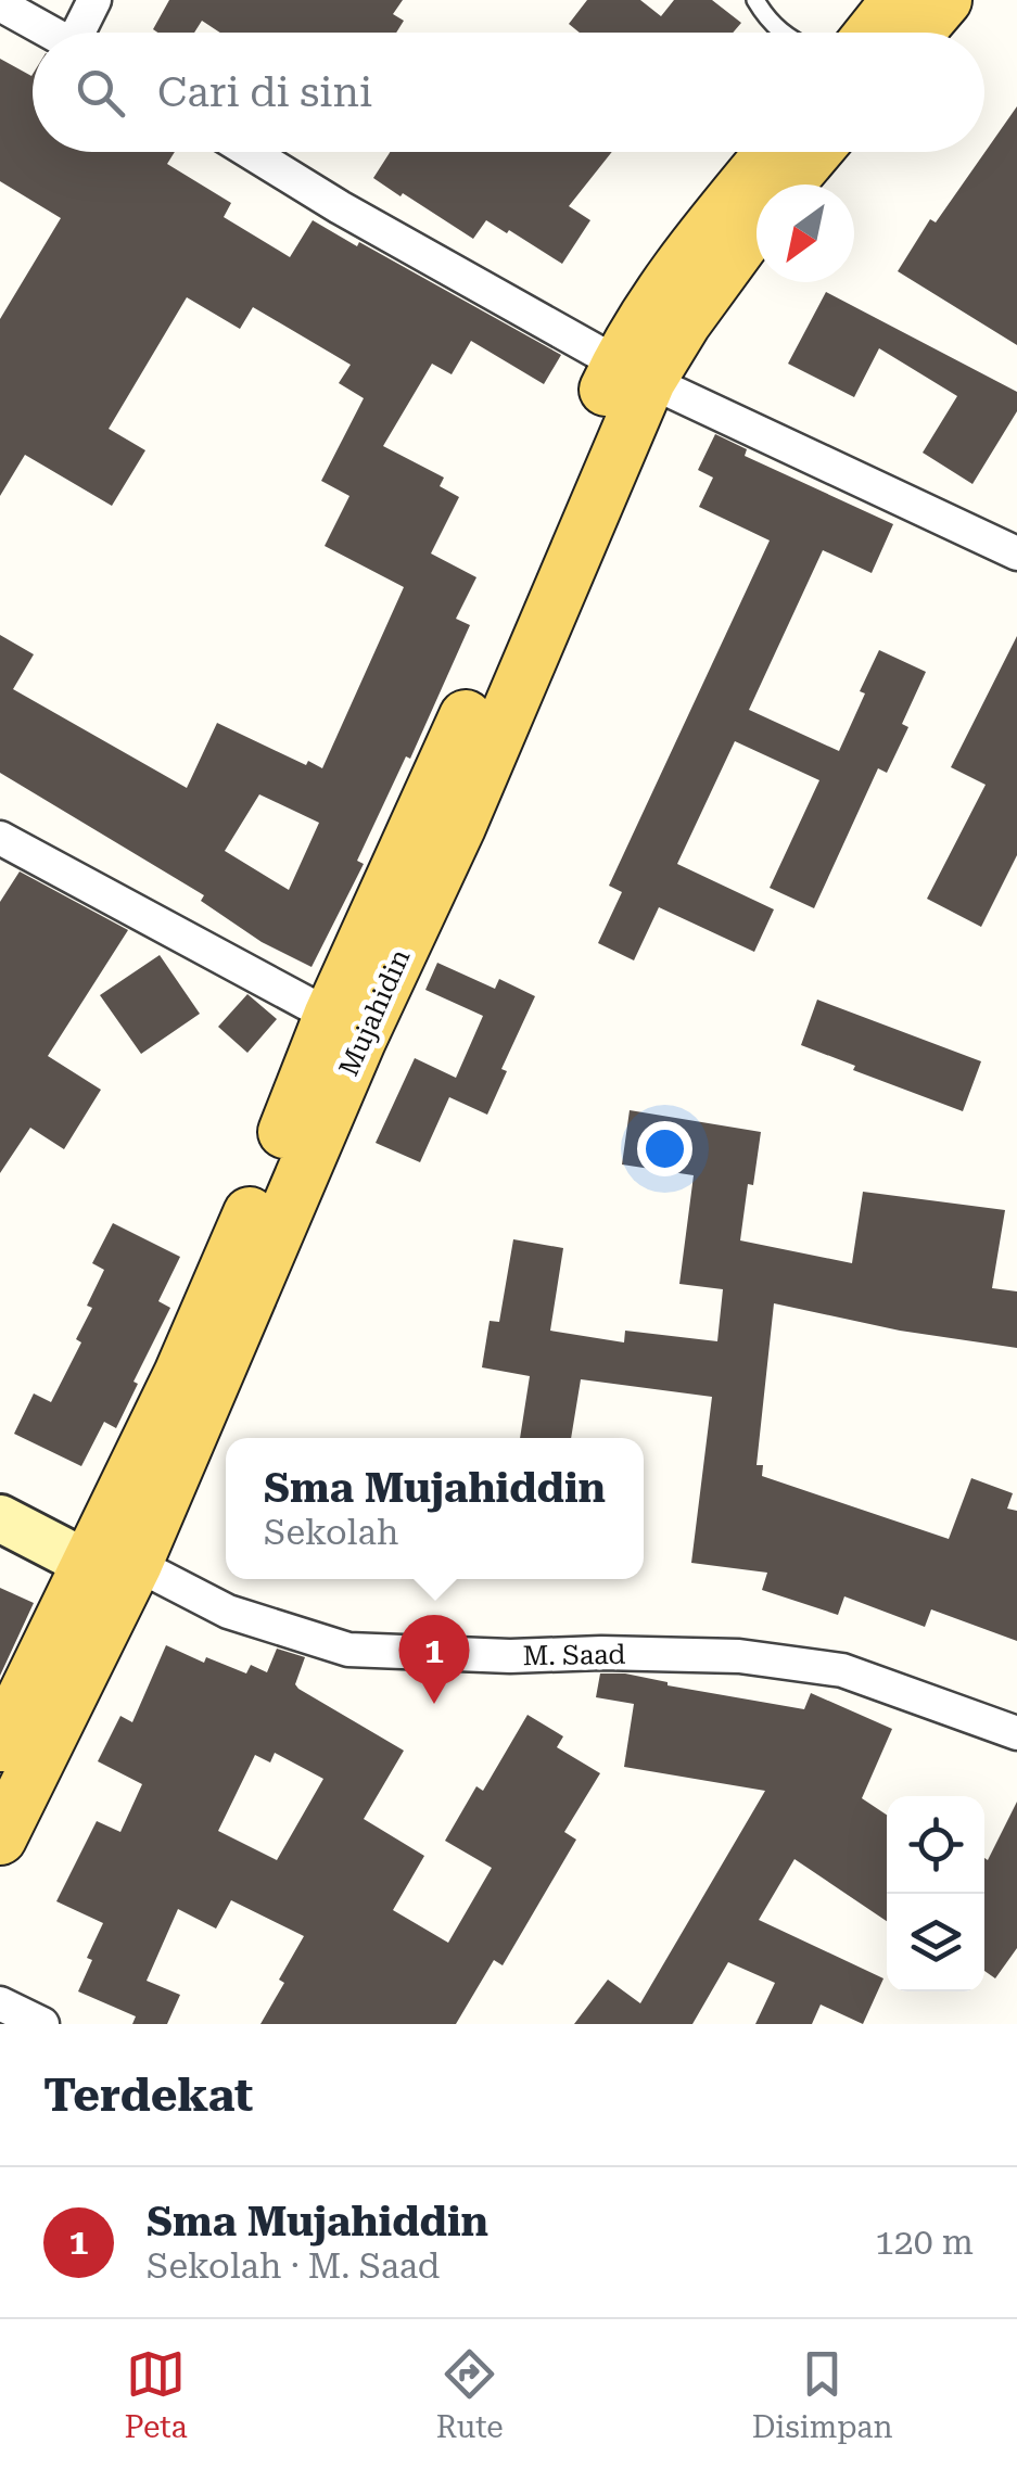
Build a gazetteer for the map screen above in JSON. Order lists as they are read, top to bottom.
{
  "streets": {
    "main road": ["Mujahidin"],
    "street": ["M. Saad"]
  },
  "crossings": [
    ["Mujahidin", "M. Saad"]
  ],
  "north": "bottom left",
  "page": {
    "search": "Cari di sini",
    "popup": ["Sma Mujahiddin", "Sekolah"],
    "pins": "1",
    "heading": "Terdekat",
    "list": [
      {
        "mark": "1",
        "name": "Sma Mujahiddin",
        "note": "Sekolah · M. Saad",
        "value": "120 m"
      }
    ],
    "nav": ["Peta", "Rute", "Disimpan"]
  }
}
